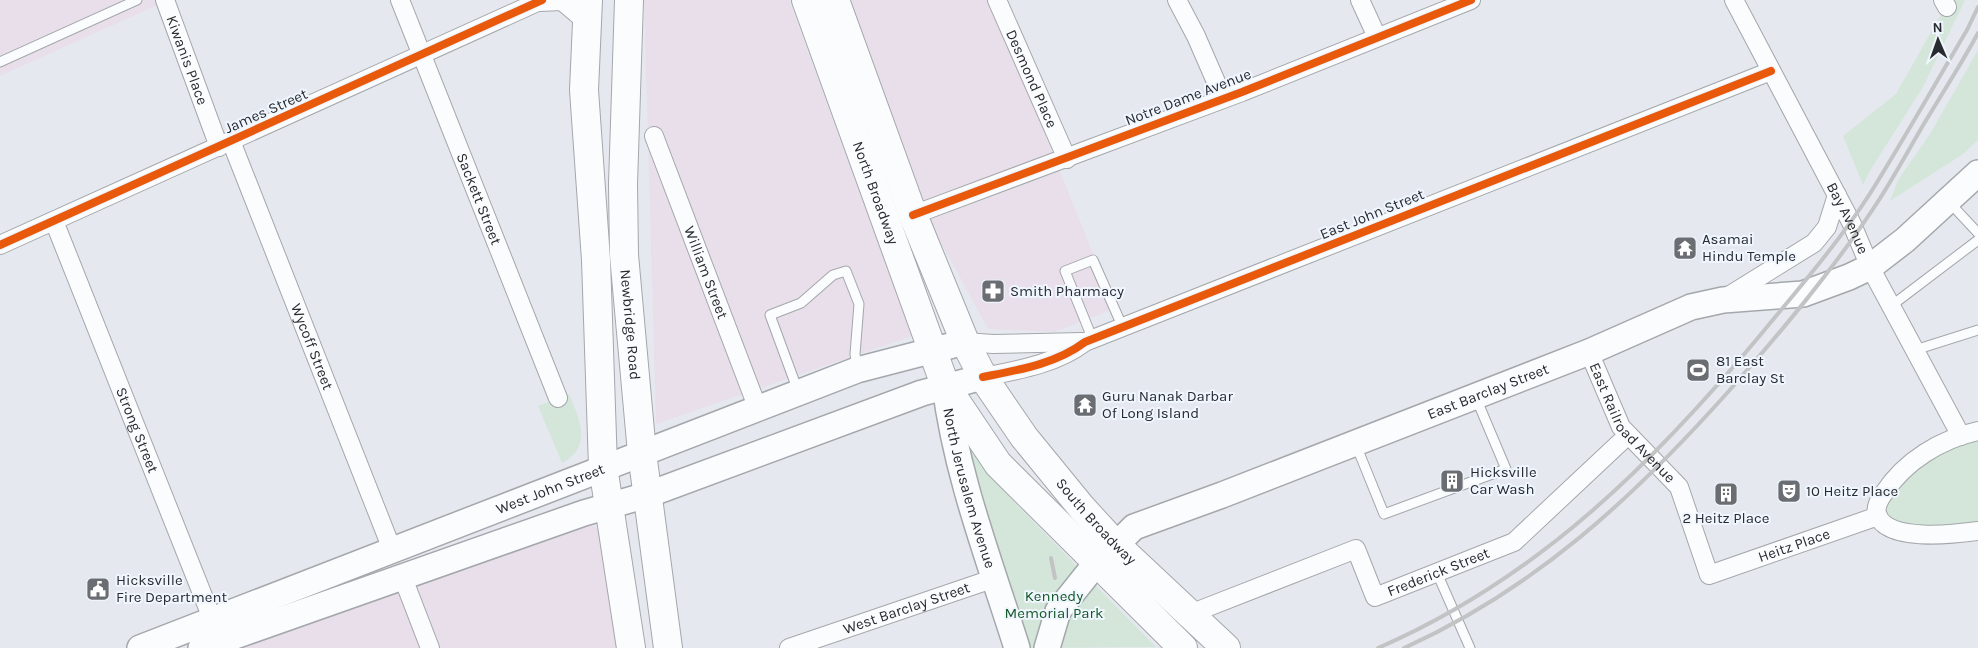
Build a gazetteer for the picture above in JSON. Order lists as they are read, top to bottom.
{
  "streets": {
    "main road": [
      "North Broadway",
      "Newbridge Road",
      "East Barclay Street",
      "West John Street",
      "North Jerusalem Avenue",
      "South Broadway"
    ],
    "street": [
      "Kiwanis Place",
      "Desmond Place",
      "Notre Dame Avenue",
      "James Street",
      "Sackett Street",
      "East John Street",
      "Bay Avenue",
      "William Street",
      "Wycoff Street",
      "East Railroad Avenue",
      "Strong Street",
      "Heitz Place",
      "Frederick Street",
      "West Barclay Street"
    ]
  },
  "crossings": [
    ["Kiwanis Place", "James Street"],
    ["Kiwanis Place", "Wycoff Street"],
    ["Desmond Place", "Notre Dame Avenue"],
    ["Notre Dame Avenue", "North Broadway"],
    ["James Street", "Sackett Street"],
    ["James Street", "Wycoff Street"],
    ["James Street", "Strong Street"],
    ["North Broadway", "East John Street"],
    ["North Broadway", "West John Street"],
    ["North Broadway", "North Jerusalem Avenue"],
    ["North Broadway", "South Broadway"],
    ["East John Street", "Bay Avenue"],
    ["East John Street", "West John Street"],
    ["East John Street", "South Broadway"],
    ["Bay Avenue", "East Barclay Street"],
    ["William Street", "West John Street"],
    ["Newbridge Road", "West John Street"],
    ["Wycoff Street", "West John Street"],
    ["East Barclay Street", "East Railroad Avenue"],
    ["East Barclay Street", "South Broadway"],
    ["East Railroad Avenue", "Heitz Place"],
    ["East Railroad Avenue", "Frederick Street"],
    ["Strong Street", "West John Street"],
    ["West John Street", "North Jerusalem Avenue"],
    ["West John Street", "South Broadway"],
    ["North Jerusalem Avenue", "South Broadway"],
    ["North Jerusalem Avenue", "West Barclay Street"],
    ["South Broadway", "Frederick Street"]
  ],
  "parks": ["Kennedy Memorial Park"],
  "places": {
    "temple": ["Asamai Hindu Temple", "Guru Nanak Darbar Of Long Island"],
    "pharmacy": ["Smith Pharmacy"],
    "sports": ["81 East Barclay St"],
    "building": ["Hicksville Car Wash", "2 Heitz Place"],
    "theatre": ["10 Heitz Place"],
    "public building": ["Hicksville Fire Department"]
  },
  "north": "top"
}
